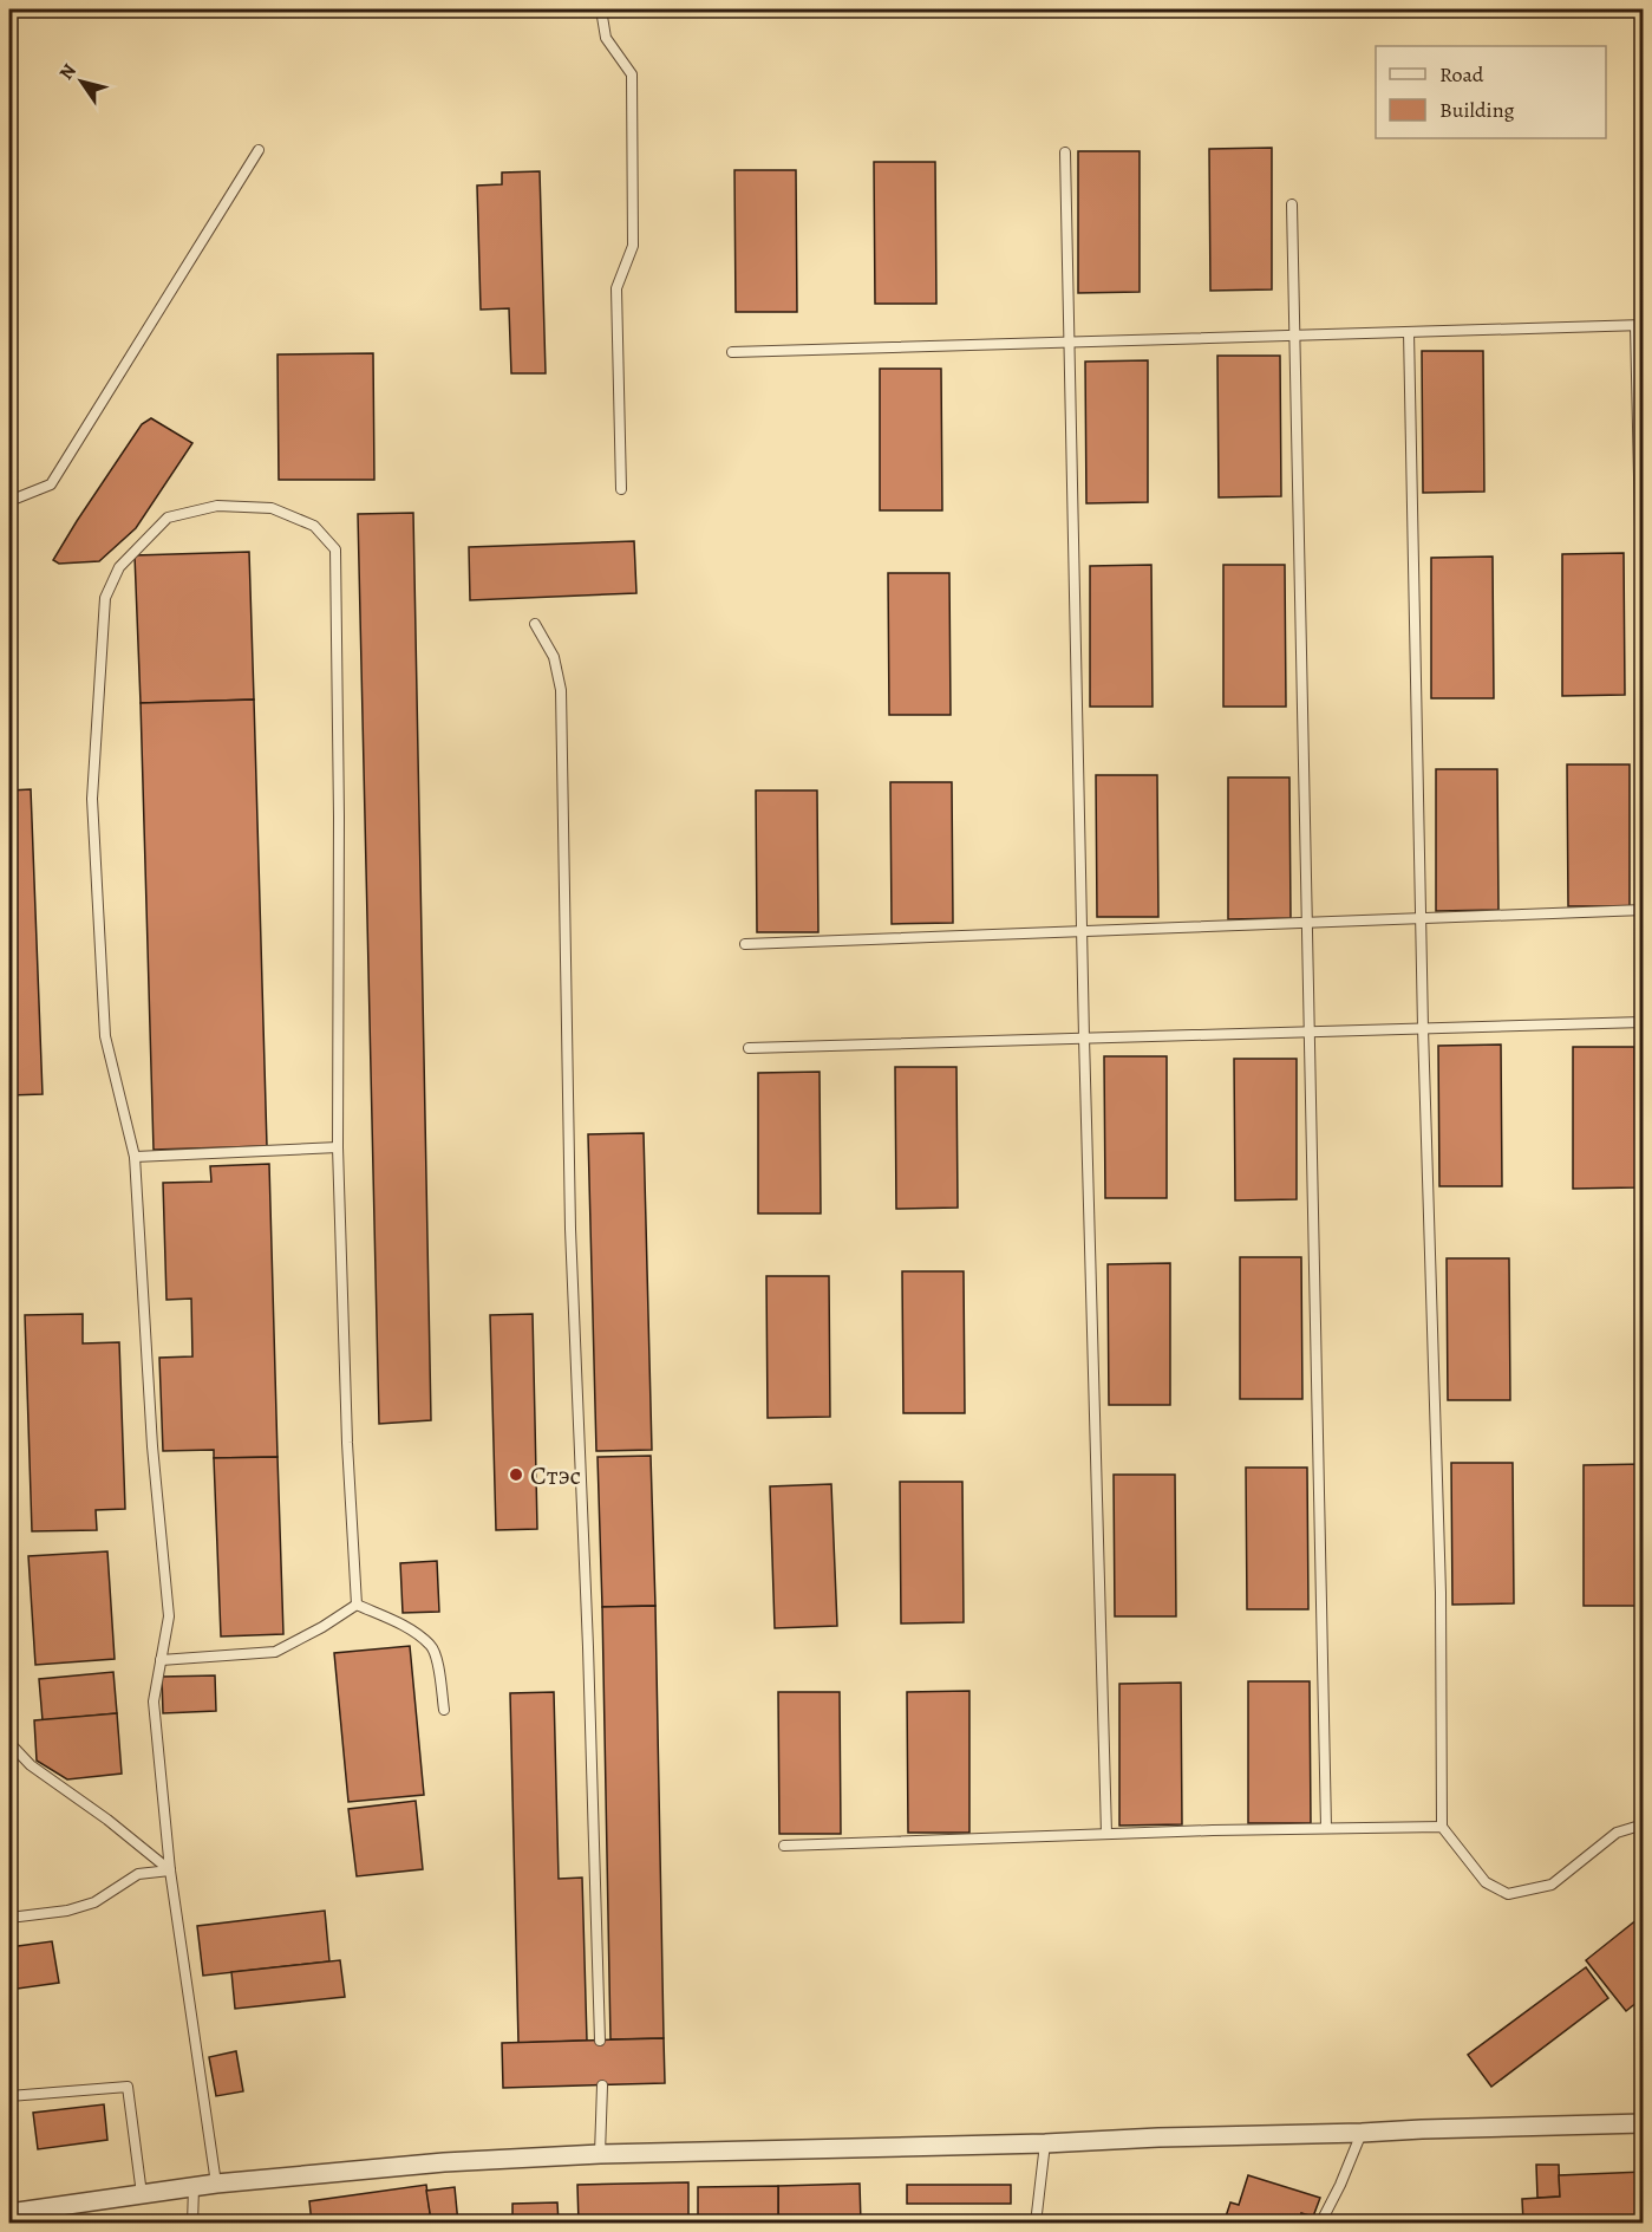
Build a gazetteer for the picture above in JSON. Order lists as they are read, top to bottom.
{
  "places": ["Стэс"],
  "legend": ["Road", "Building"],
  "north": "top left"
}
